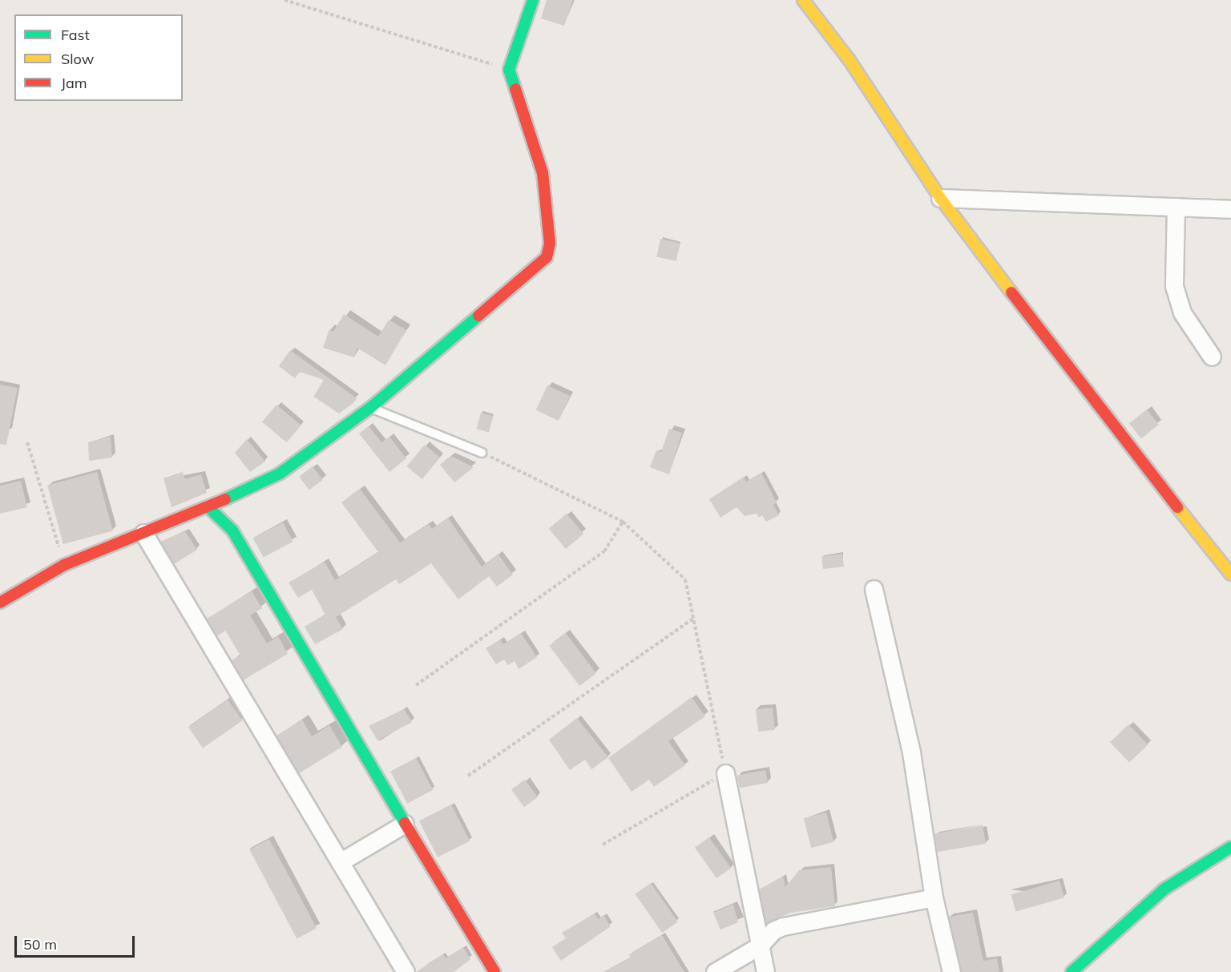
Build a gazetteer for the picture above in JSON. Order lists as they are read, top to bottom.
{
  "legend": ["Fast", "Slow", "Jam"],
  "scale_bar": "50 m"
}
